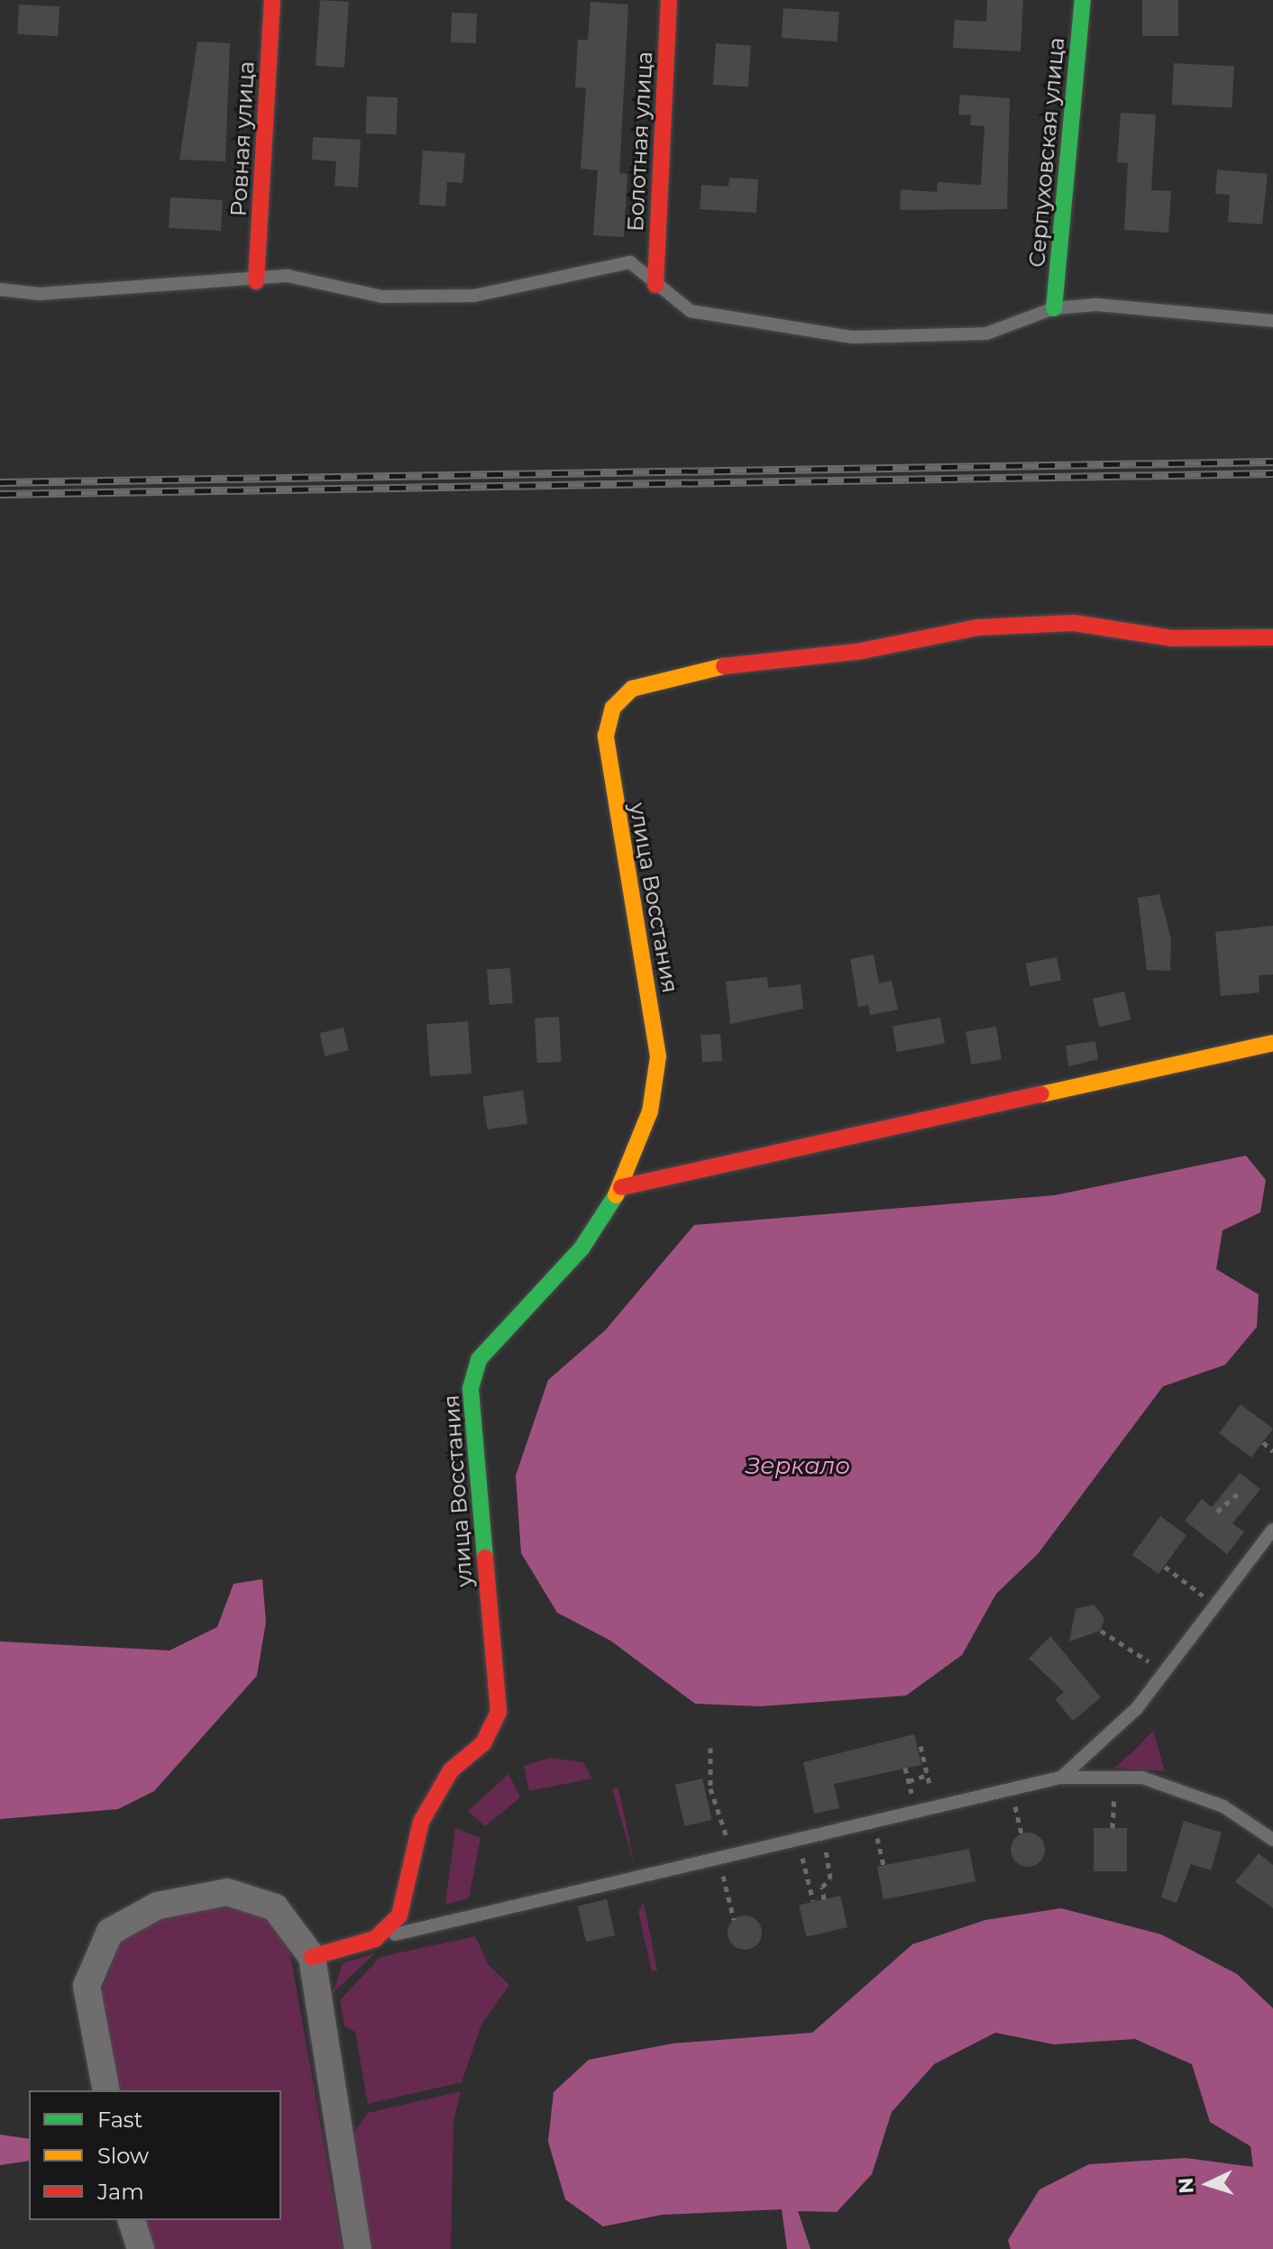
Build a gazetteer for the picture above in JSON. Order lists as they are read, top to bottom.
{
  "streets": {
    "street": [
      "Ровная улица",
      "Болотная улица",
      "Серпуховская улица",
      "улица Восстания"
    ]
  },
  "water": ["Зеркало"],
  "legend": ["Fast", "Slow", "Jam"],
  "north": "left"
}
